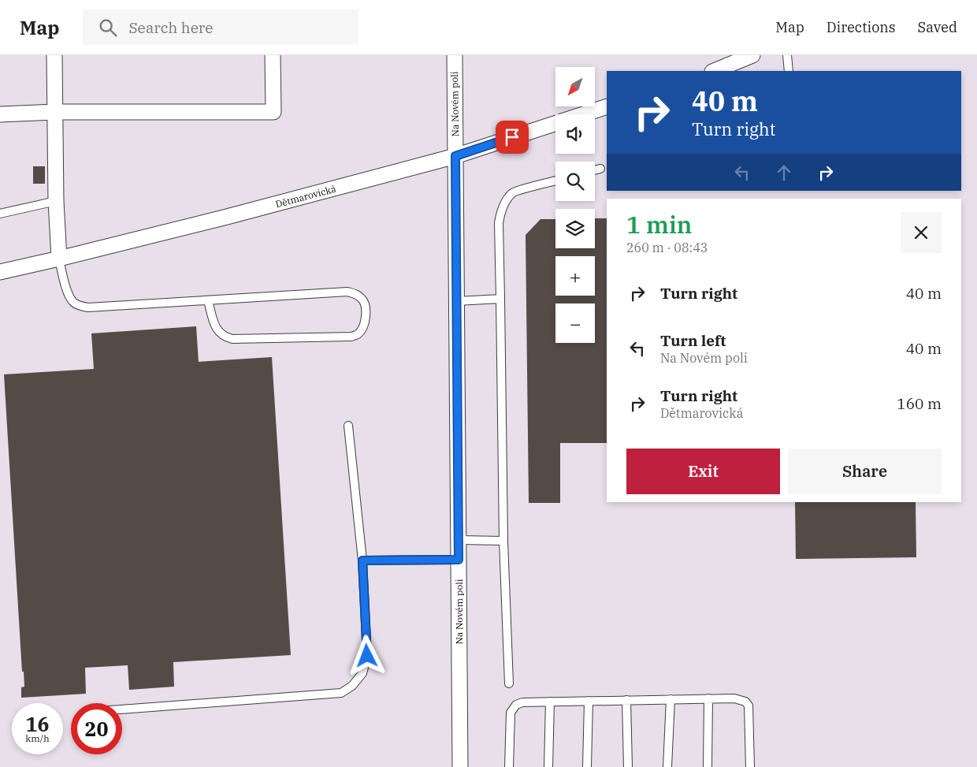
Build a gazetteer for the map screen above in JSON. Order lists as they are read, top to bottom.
{
  "streets": {
    "street": ["Na Novém poli", "Dětmarovická"]
  },
  "crossings": [
    ["Na Novém poli", "Dětmarovická"]
  ],
  "north": "bottom left",
  "page": {
    "header": "Map",
    "search": "Search here",
    "nav": ["Map", "Directions", "Saved"],
    "map_buttons": ["+", "−"],
    "turn": ["40 m", "Turn right"],
    "heading": ["1 min", "260 m · 08:43"],
    "list": [
      {
        "name": "Turn right",
        "value": "40 m"
      },
      {
        "name": "Turn left",
        "note": "Na Novém poli",
        "value": "40 m"
      },
      {
        "name": "Turn right",
        "note": "Dětmarovická",
        "value": "160 m"
      }
    ],
    "buttons": ["Exit", "Share"],
    "speed": "16 km/h",
    "limit": "20"
  }
}
